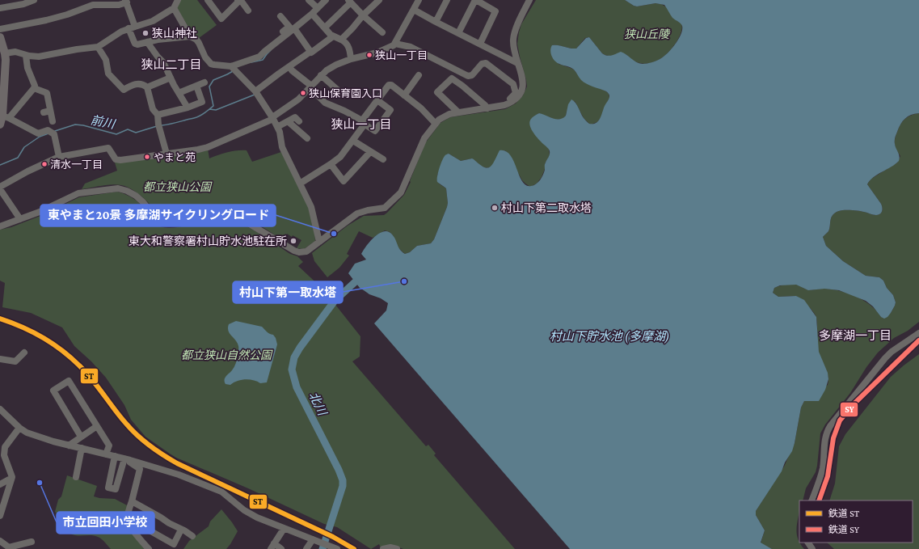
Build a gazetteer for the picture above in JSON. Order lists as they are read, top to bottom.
{
  "districts": ["狭山二丁目", "狭山一丁目", "多摩湖一丁目"],
  "water": ["前川", "村山下貯水池 (多摩湖)", "北川"],
  "parks": ["狭山丘陵", "都立狭山公園", "都立狭山自然公園"],
  "places": [
    "狭山神社",
    "狭山一丁目",
    "狭山保育園入口",
    "やまと苑",
    "清水一丁目",
    "村山下第二取水塔",
    "東やまと20景 多摩湖サイクリングロード",
    "東大和警察署村山貯水池駐在所",
    "村山下第一取水塔",
    "市立回田小学校"
  ],
  "lines": ["rail line ST", "rail line SY"],
  "legend": ["鉄道 ST", "鉄道 SY"]
}
